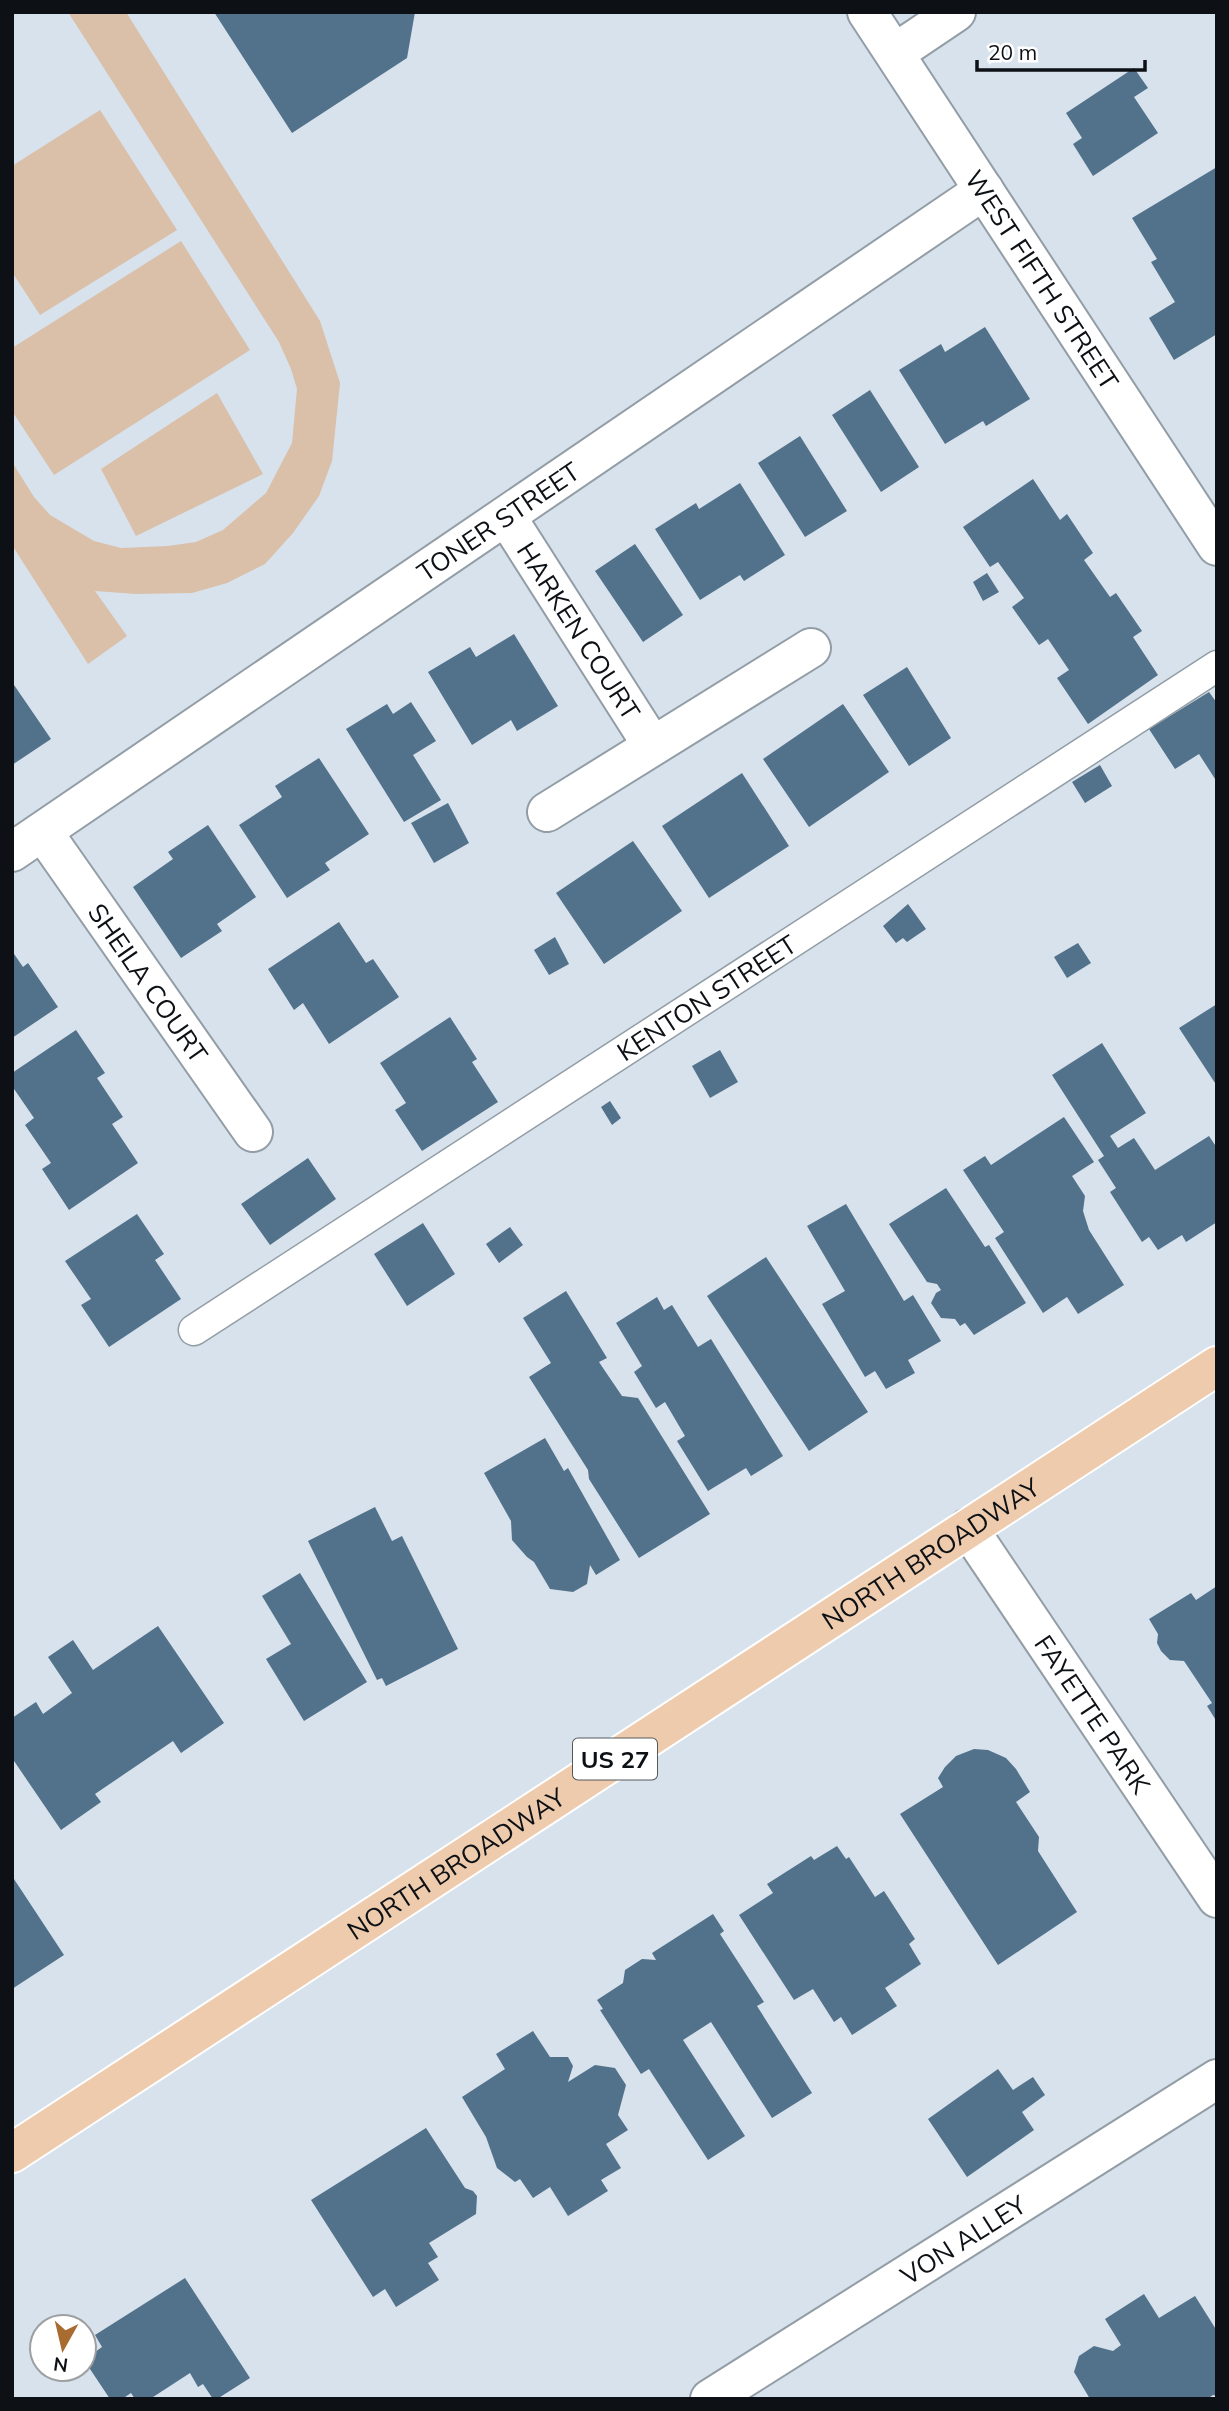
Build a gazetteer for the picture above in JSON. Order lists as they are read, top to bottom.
{
  "streets": {
    "main road": ["NORTH BROADWAY", "US 27"],
    "street": [
      "WEST FIFTH STREET",
      "TONER STREET",
      "HARKEN COURT",
      "SHEILA COURT",
      "FAYETTE PARK",
      "VON ALLEY"
    ],
    "lane": ["KENTON STREET"]
  },
  "crossings": [
    ["WEST FIFTH STREET", "TONER STREET"],
    ["TONER STREET", "HARKEN COURT"],
    ["TONER STREET", "SHEILA COURT"],
    ["NORTH BROADWAY", "FAYETTE PARK"]
  ],
  "scale_bar": "20 m",
  "north": "bottom"
}
